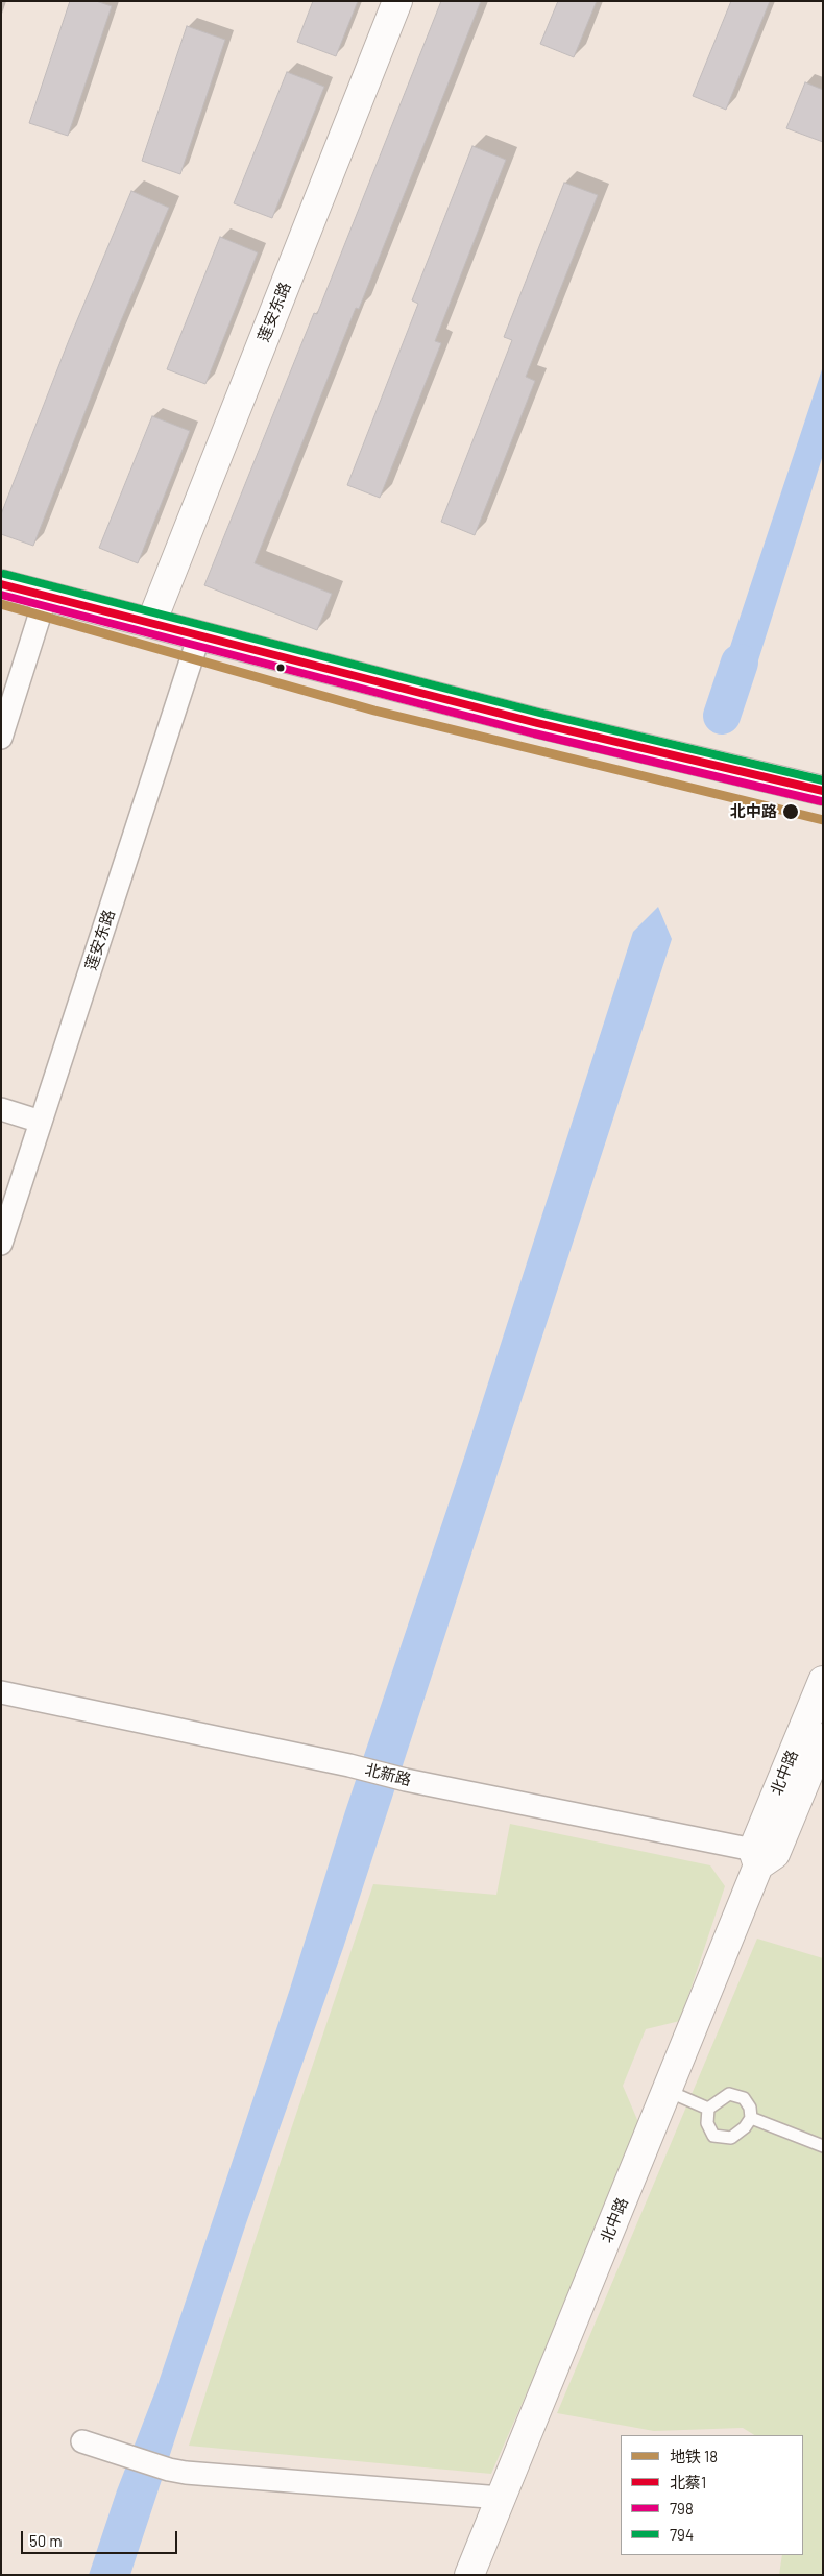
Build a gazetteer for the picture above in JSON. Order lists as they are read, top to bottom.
{
  "streets": {
    "street": ["莲安东路", "北中路", "北新路"]
  },
  "crossings": [
    ["北中路", "北新路"]
  ],
  "places": ["北中路"],
  "lines": [
    "transit line 794",
    "transit line 北蔡1",
    "transit line 798",
    "metro line 18"
  ],
  "legend": [
    "地铁 18",
    "北蔡1",
    "798",
    "794"
  ],
  "scale_bar": "50 m"
}
